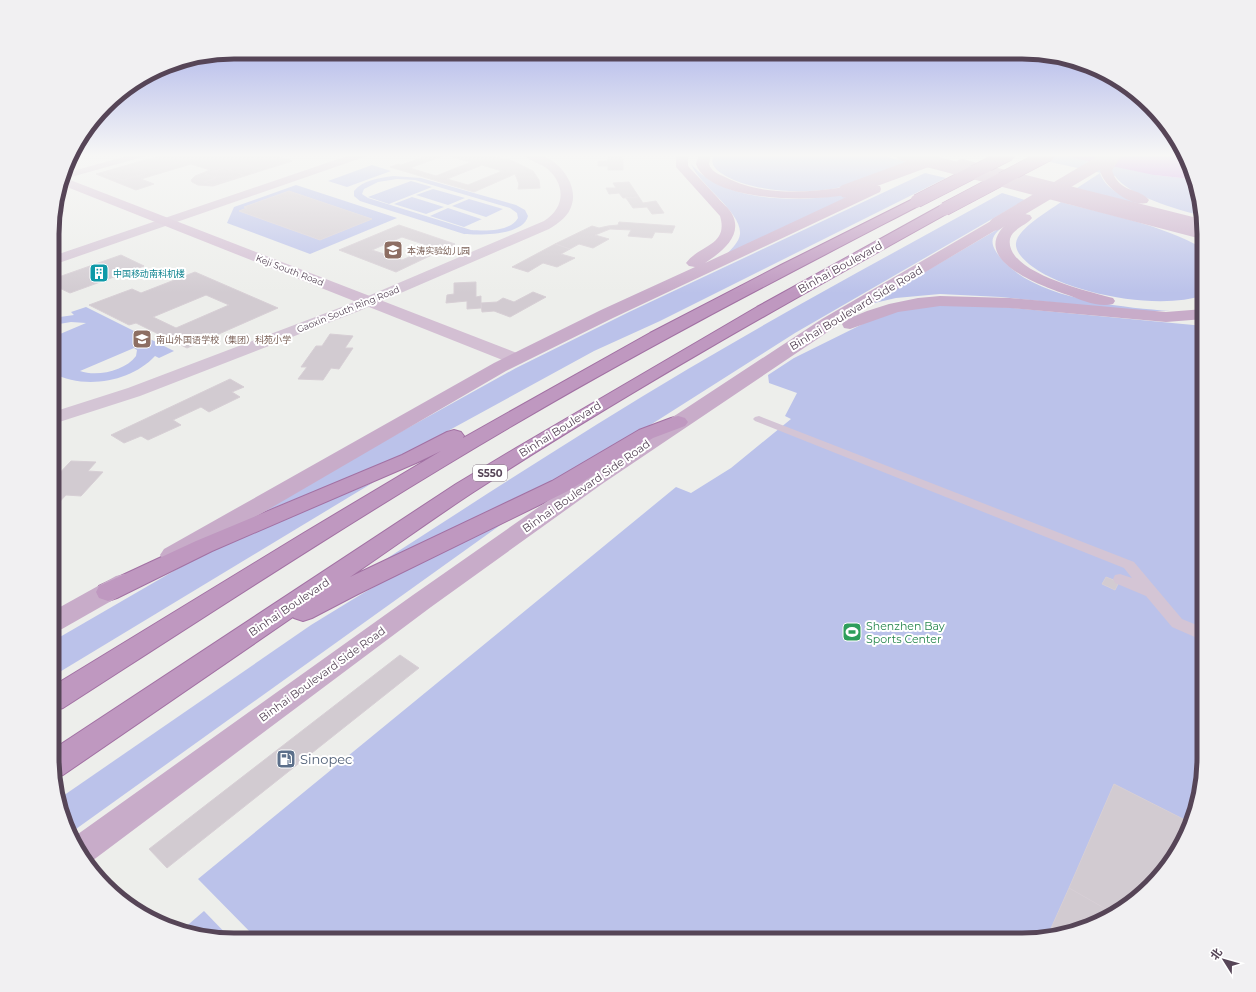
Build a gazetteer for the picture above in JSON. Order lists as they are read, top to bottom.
{
  "streets": {
    "highway": ["Binhai Boulevard", "S550"],
    "main road": ["Keji South Road", "Binhai Boulevard Side Road"],
    "street": ["Gaoxin South Ring Road"]
  },
  "crossings": [
    ["Keji South Road", "Gaoxin South Ring Road"]
  ],
  "places": {
    "school or university": ["本涛实验幼儿园", "南山外国语学校（集团）科苑小学"],
    "building": ["中国移动南科机楼"],
    "sports": ["Shenzhen Bay Sports Center"],
    "fuel station": ["Sinopec"]
  },
  "north": "top left"
}
